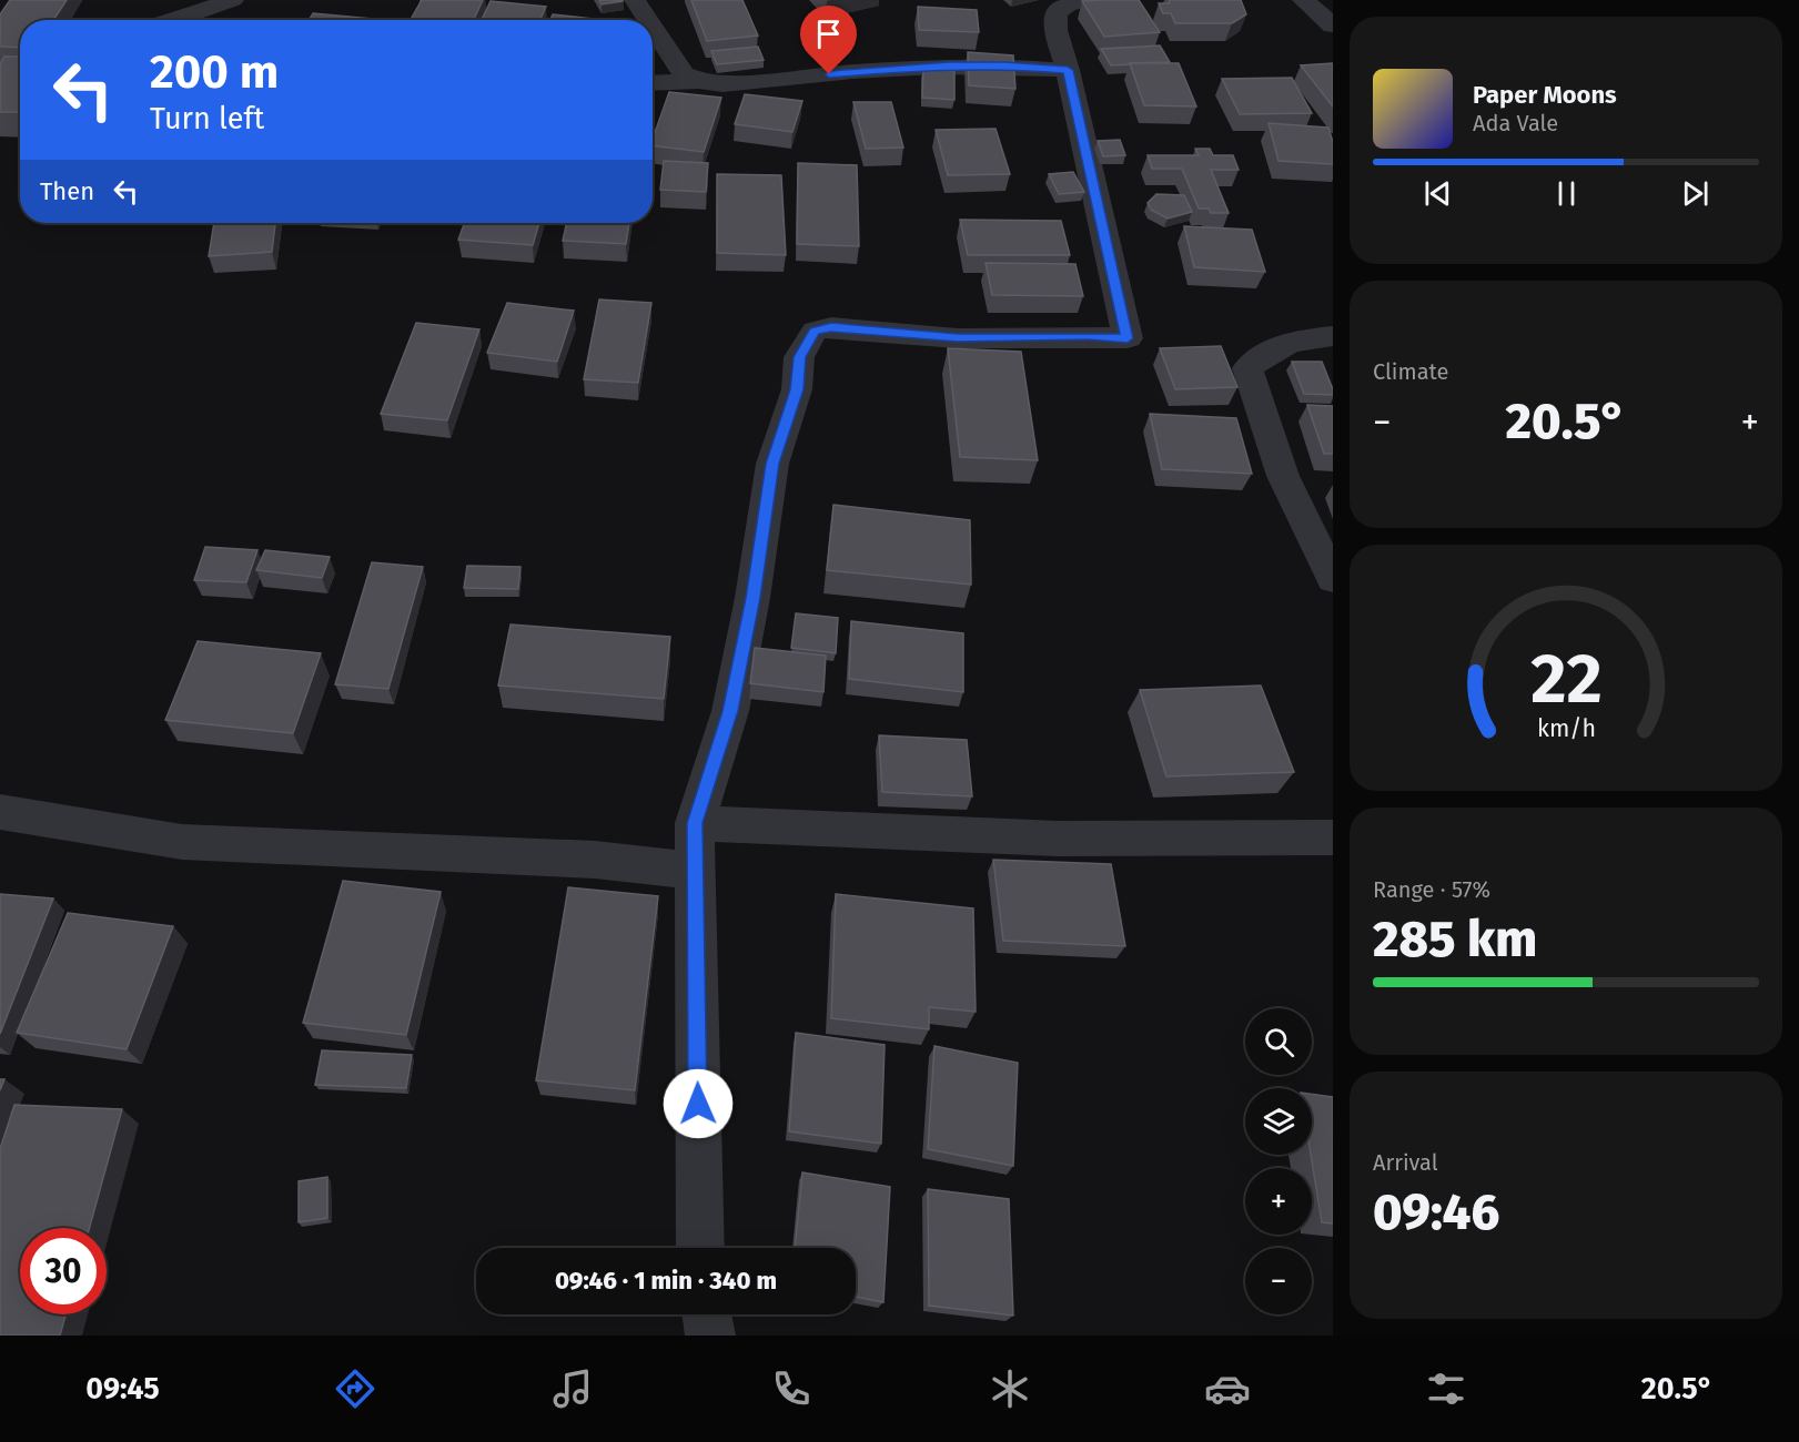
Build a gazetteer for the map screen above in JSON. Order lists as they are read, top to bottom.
{
  "page": {
    "turn": ["200 m", "Turn left"],
    "song": ["Paper Moons", "Ada Vale"],
    "then": "Then",
    "tile": [
      "Climate",
      ["Range · 57%", "285 km"],
      ["Arrival", "09:46"]
    ],
    "heat": ["−", "20.5°", "+"],
    "map_buttons": ["+", "−"],
    "limit": "30",
    "trip": "09:46 · 1 min · 340 m",
    "tabs": ["09:45", "20.5°"],
    "gauge": ["22", "km/h"]
  }
}
